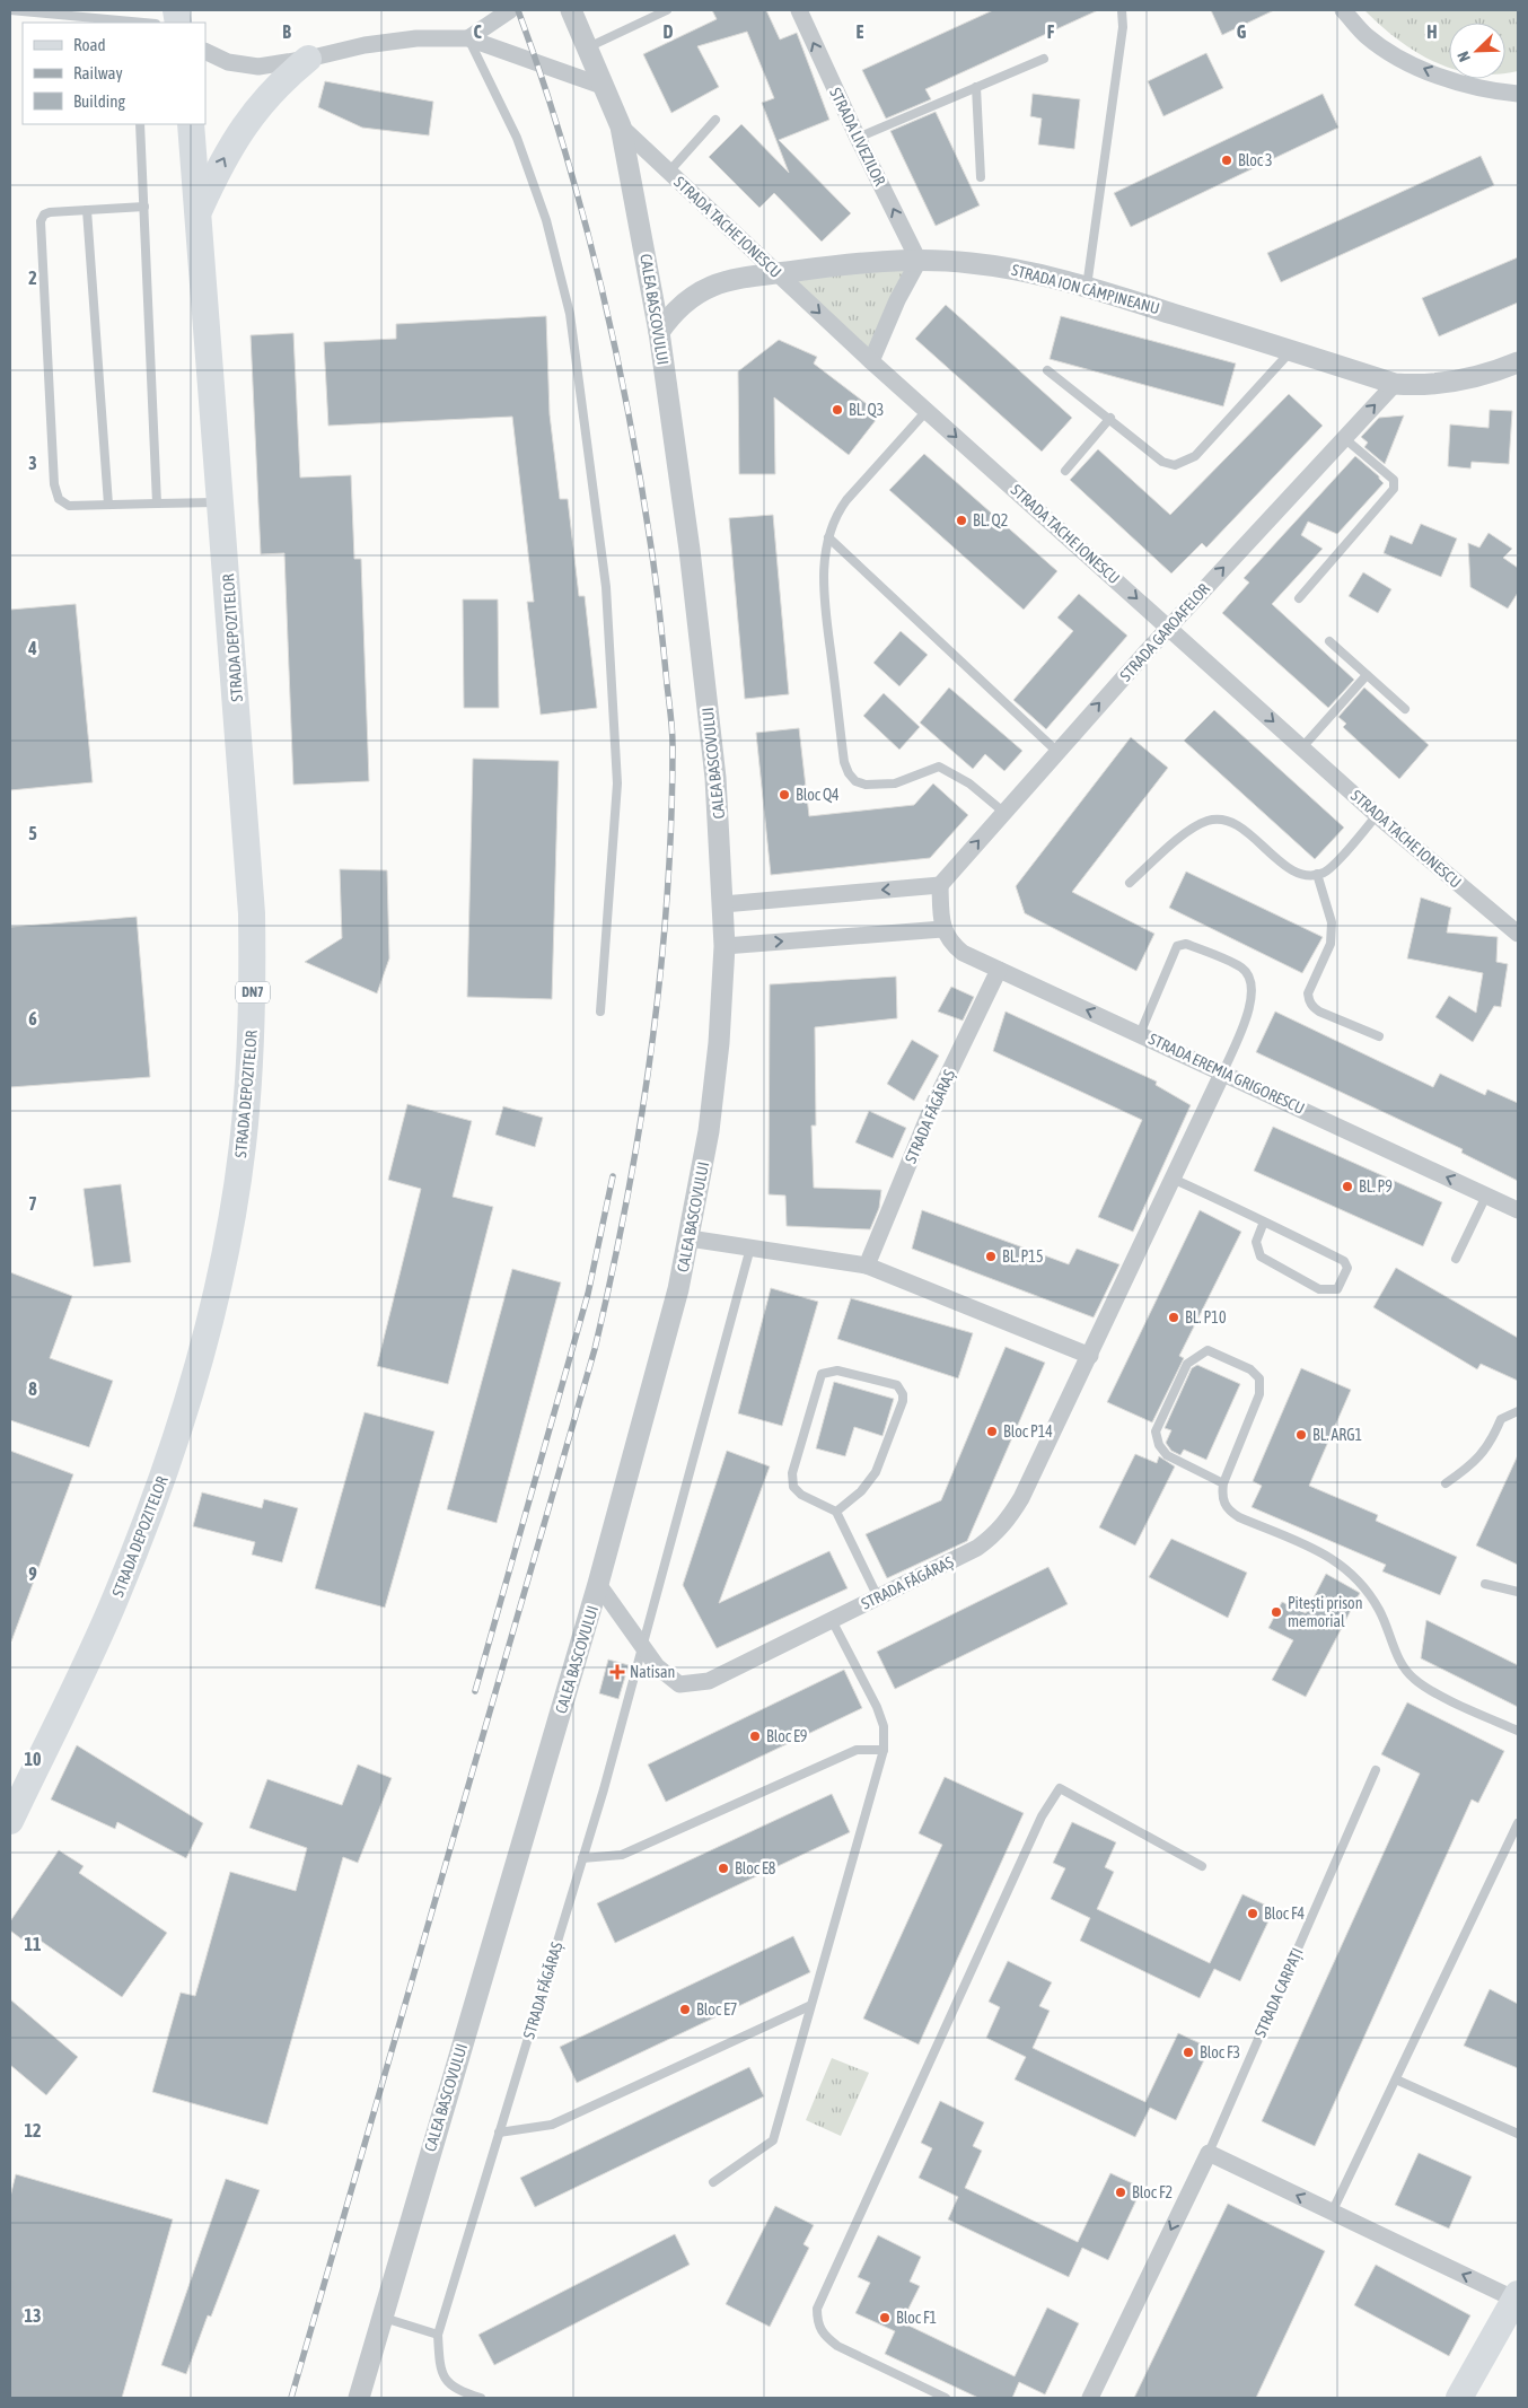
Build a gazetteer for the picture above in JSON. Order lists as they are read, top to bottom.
{
  "streets": {
    "main road": ["STRADA DEPOZITELOR", "DN7"],
    "street": [
      "STRADA LIVEZILOR",
      "STRADA TACHE IONESCU",
      "STRADA ION CÂMPINEANU",
      "CALEA BASCOVULUI",
      "STRADA GAROAFELOR",
      "STRADA EREMIA GRIGORESCU",
      "STRADA FĂGĂRAȘ",
      "STRADA CARPAȚI"
    ]
  },
  "crossings": [
    ["STRADA LIVEZILOR", "STRADA ION CÂMPINEANU"],
    ["STRADA TACHE IONESCU", "STRADA ION CÂMPINEANU"],
    ["STRADA TACHE IONESCU", "CALEA BASCOVULUI"],
    ["STRADA TACHE IONESCU", "STRADA GAROAFELOR"],
    ["STRADA ION CÂMPINEANU", "CALEA BASCOVULUI"],
    ["STRADA ION CÂMPINEANU", "STRADA GAROAFELOR"],
    ["CALEA BASCOVULUI", "STRADA FĂGĂRAȘ"],
    ["STRADA EREMIA GRIGORESCU", "STRADA FĂGĂRAȘ"]
  ],
  "one_way": [
    "STRADA LIVEZILOR",
    "STRADA TACHE IONESCU",
    "STRADA GAROAFELOR",
    "STRADA EREMIA GRIGORESCU",
    "STRADA CARPAȚI"
  ],
  "places": {
    "other": [
      "Bloc 3",
      "BL. Q3",
      "BL. Q2",
      "Bloc Q4",
      "BL. P9",
      "BL. P15",
      "BL. P10",
      "Bloc P14",
      "BL. ARG1",
      "Pitești prison memorial",
      "Bloc E9",
      "Bloc E8",
      "Bloc F4",
      "Bloc E7",
      "Bloc F3",
      "Bloc F2",
      "Bloc F1"
    ],
    "health": ["Natisan"]
  },
  "legend": ["Road", "Railway", "Building"],
  "north": "bottom left",
  "grid": {
    "columns": [
      "B",
      "C",
      "D",
      "E",
      "F",
      "G",
      "H"
    ],
    "rows": [
      "2",
      "3",
      "4",
      "5",
      "6",
      "7",
      "8",
      "9",
      "10",
      "11",
      "12",
      "13"
    ]
  }
}
